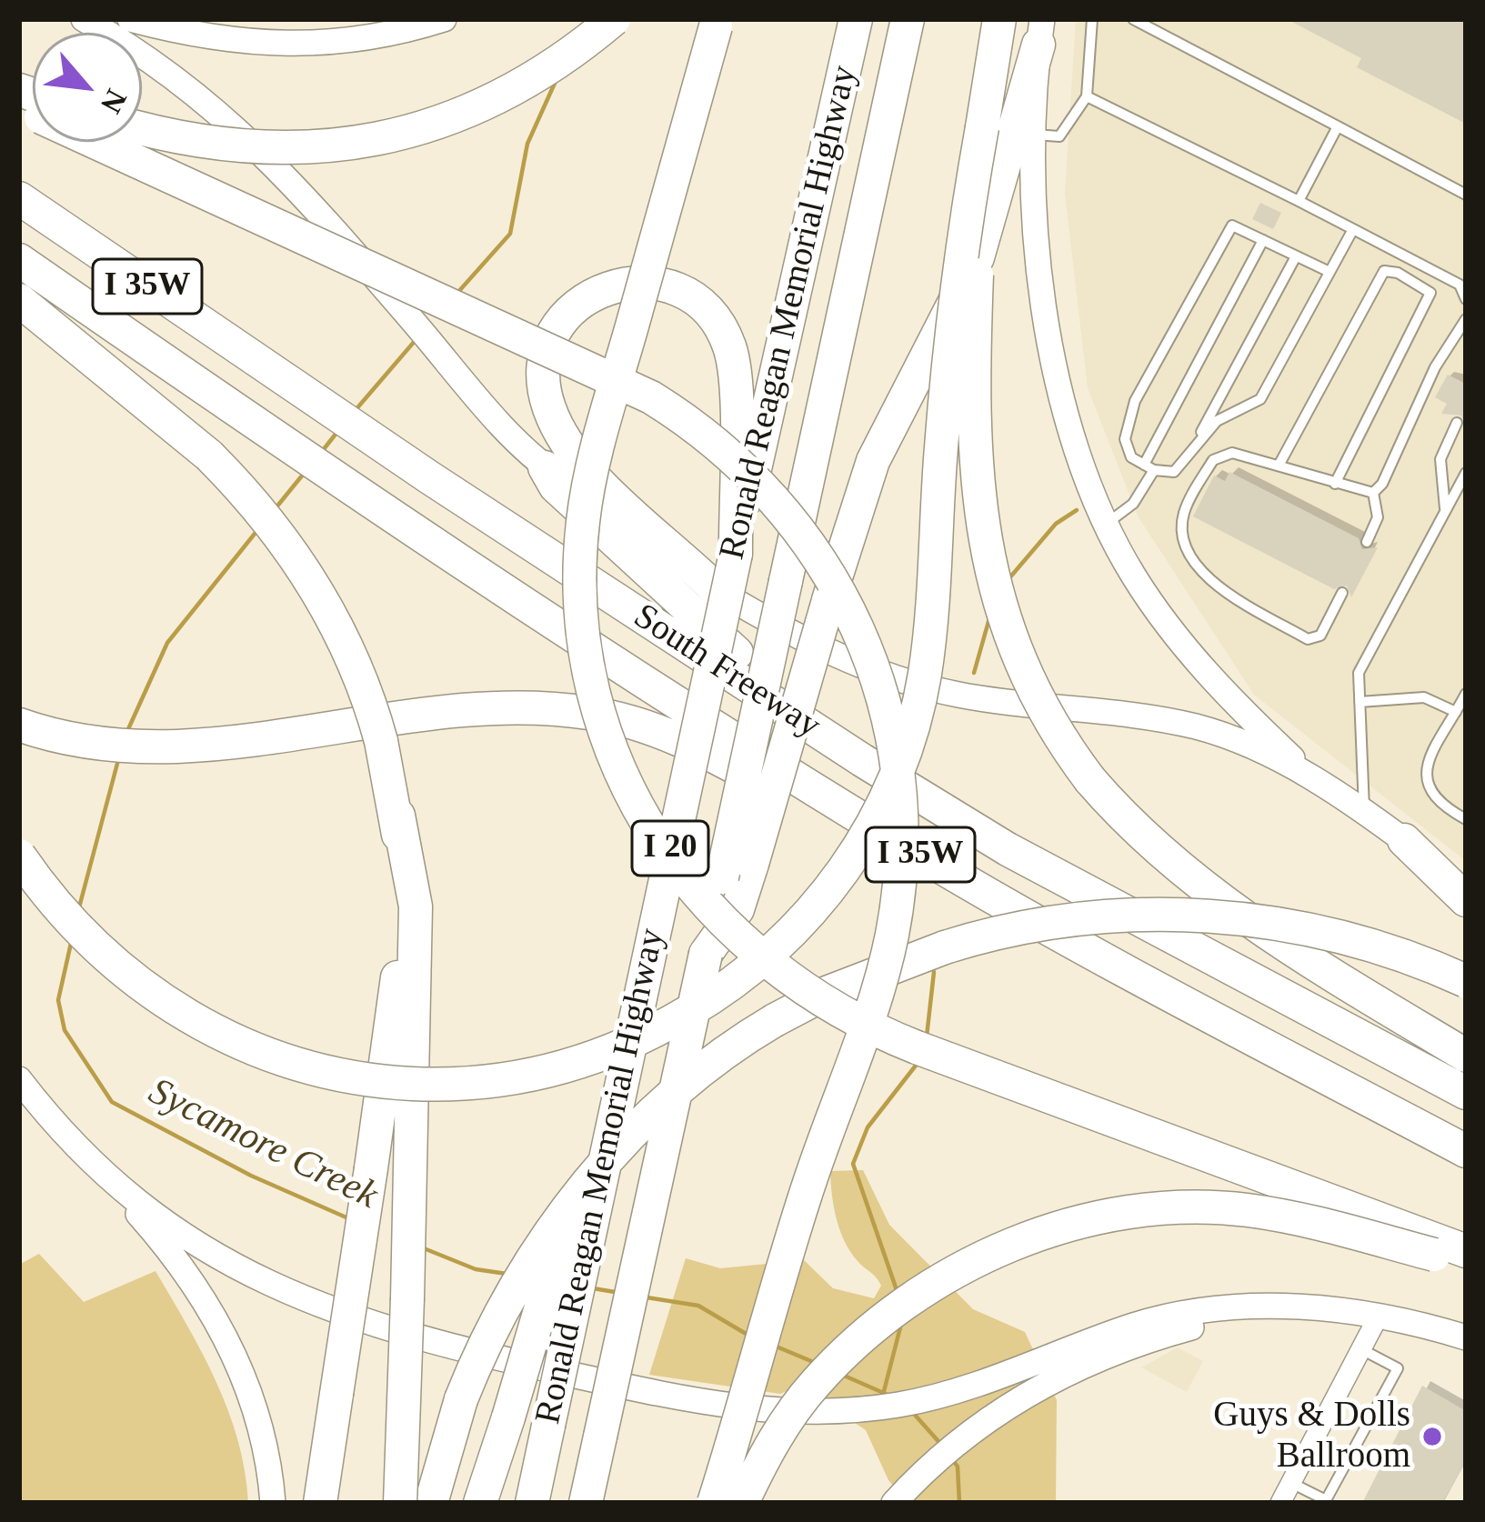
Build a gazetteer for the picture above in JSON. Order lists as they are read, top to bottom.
{
  "streets": {
    "highway": [
      "I 35W",
      "Ronald Reagan Memorial Highway",
      "South Freeway",
      "I 20"
    ]
  },
  "water": ["Sycamore Creek"],
  "places": ["Guys & Dolls Ballroom"],
  "north": "bottom right"
}
